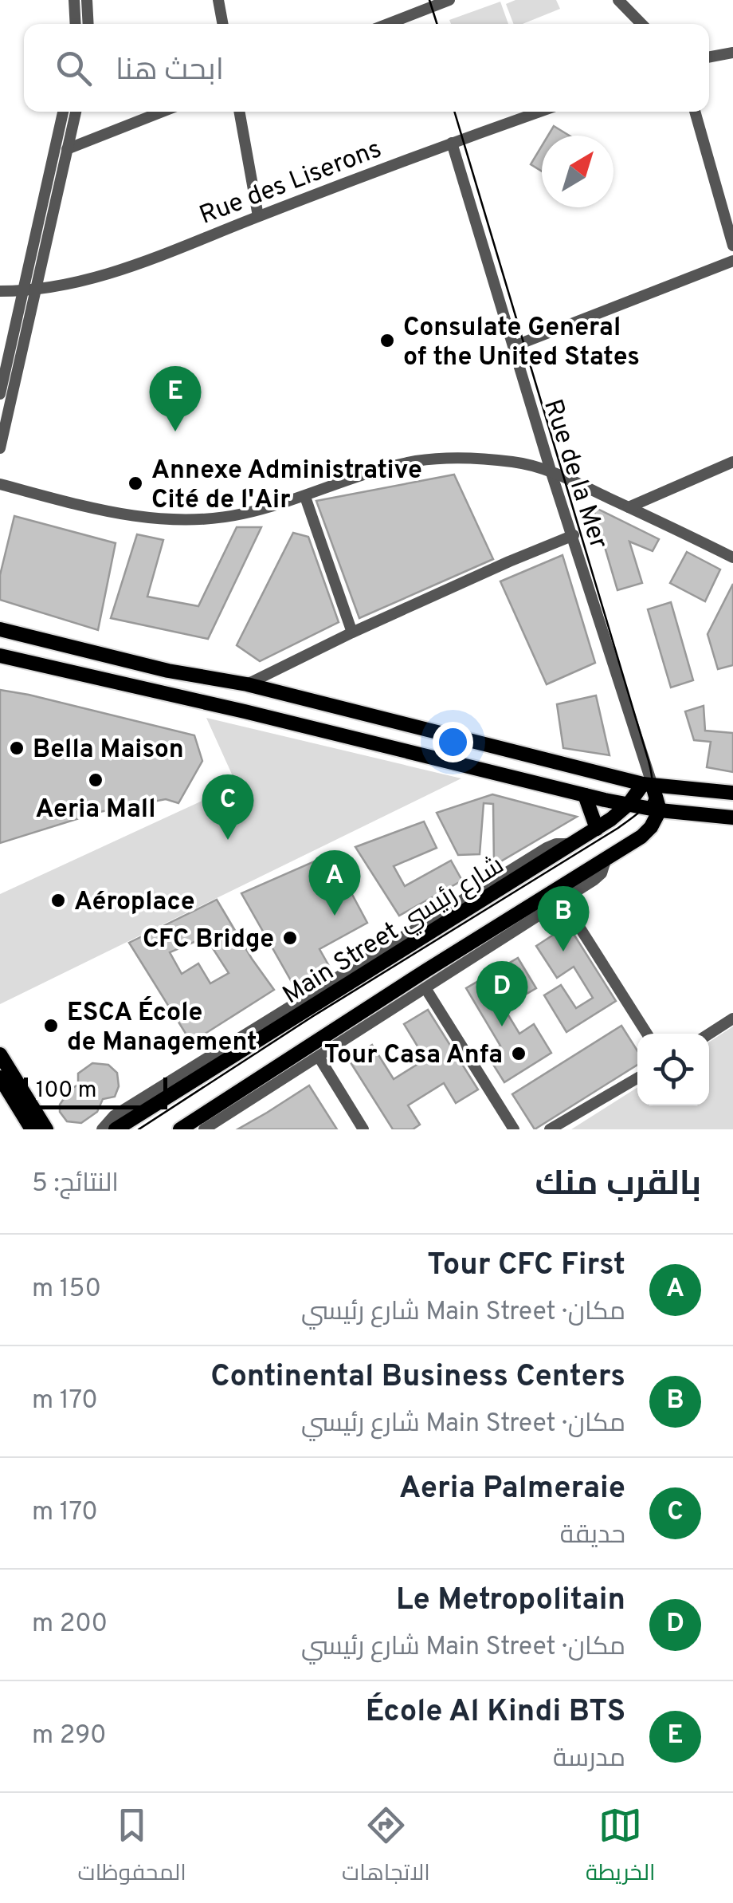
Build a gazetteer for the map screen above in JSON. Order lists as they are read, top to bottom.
{
  "streets": {
    "main road": ["Main Street شارع رئيسي"],
    "street": ["Rue des Liserons", "Rue de la Mer"]
  },
  "crossings": [
    ["Rue des Liserons", "Rue de la Mer"],
    ["Rue de la Mer", "Main Street شارع رئيسي"]
  ],
  "places": [
    "Consulate General of the United States",
    "Annexe Administrative Cité de l'Air",
    "Bella Maison",
    "Aeria Mall",
    "Aéroplace",
    "CFC Bridge",
    "ESCA École de Management",
    "Tour Casa Anfa"
  ],
  "scale_bar": "100 m",
  "north": "top right",
  "page": {
    "search": "ابحث هنا",
    "pins": [
      "E",
      "C",
      "A",
      "B",
      "D"
    ],
    "scale": "100 m",
    "heading": ["بالقرب منك", "النتائج: 5"],
    "list": [
      {
        "mark": "A",
        "name": "Tour CFC First",
        "note": "مكان · Main Street شارع رئيسي",
        "value": "150 m"
      },
      {
        "mark": "B",
        "name": "Continental Business Centers",
        "note": "مكان · Main Street شارع رئيسي",
        "value": "170 m"
      },
      {
        "mark": "C",
        "name": "Aeria Palmeraie",
        "note": "حديقة",
        "value": "170 m"
      },
      {
        "mark": "D",
        "name": "Le Metropolitain",
        "note": "مكان · Main Street شارع رئيسي",
        "value": "200 m"
      },
      {
        "mark": "E",
        "name": "École Al Kindi BTS",
        "note": "مدرسة",
        "value": "290 m"
      }
    ],
    "nav": ["الخريطة", "الاتجاهات", "المحفوظات"]
  }
}
